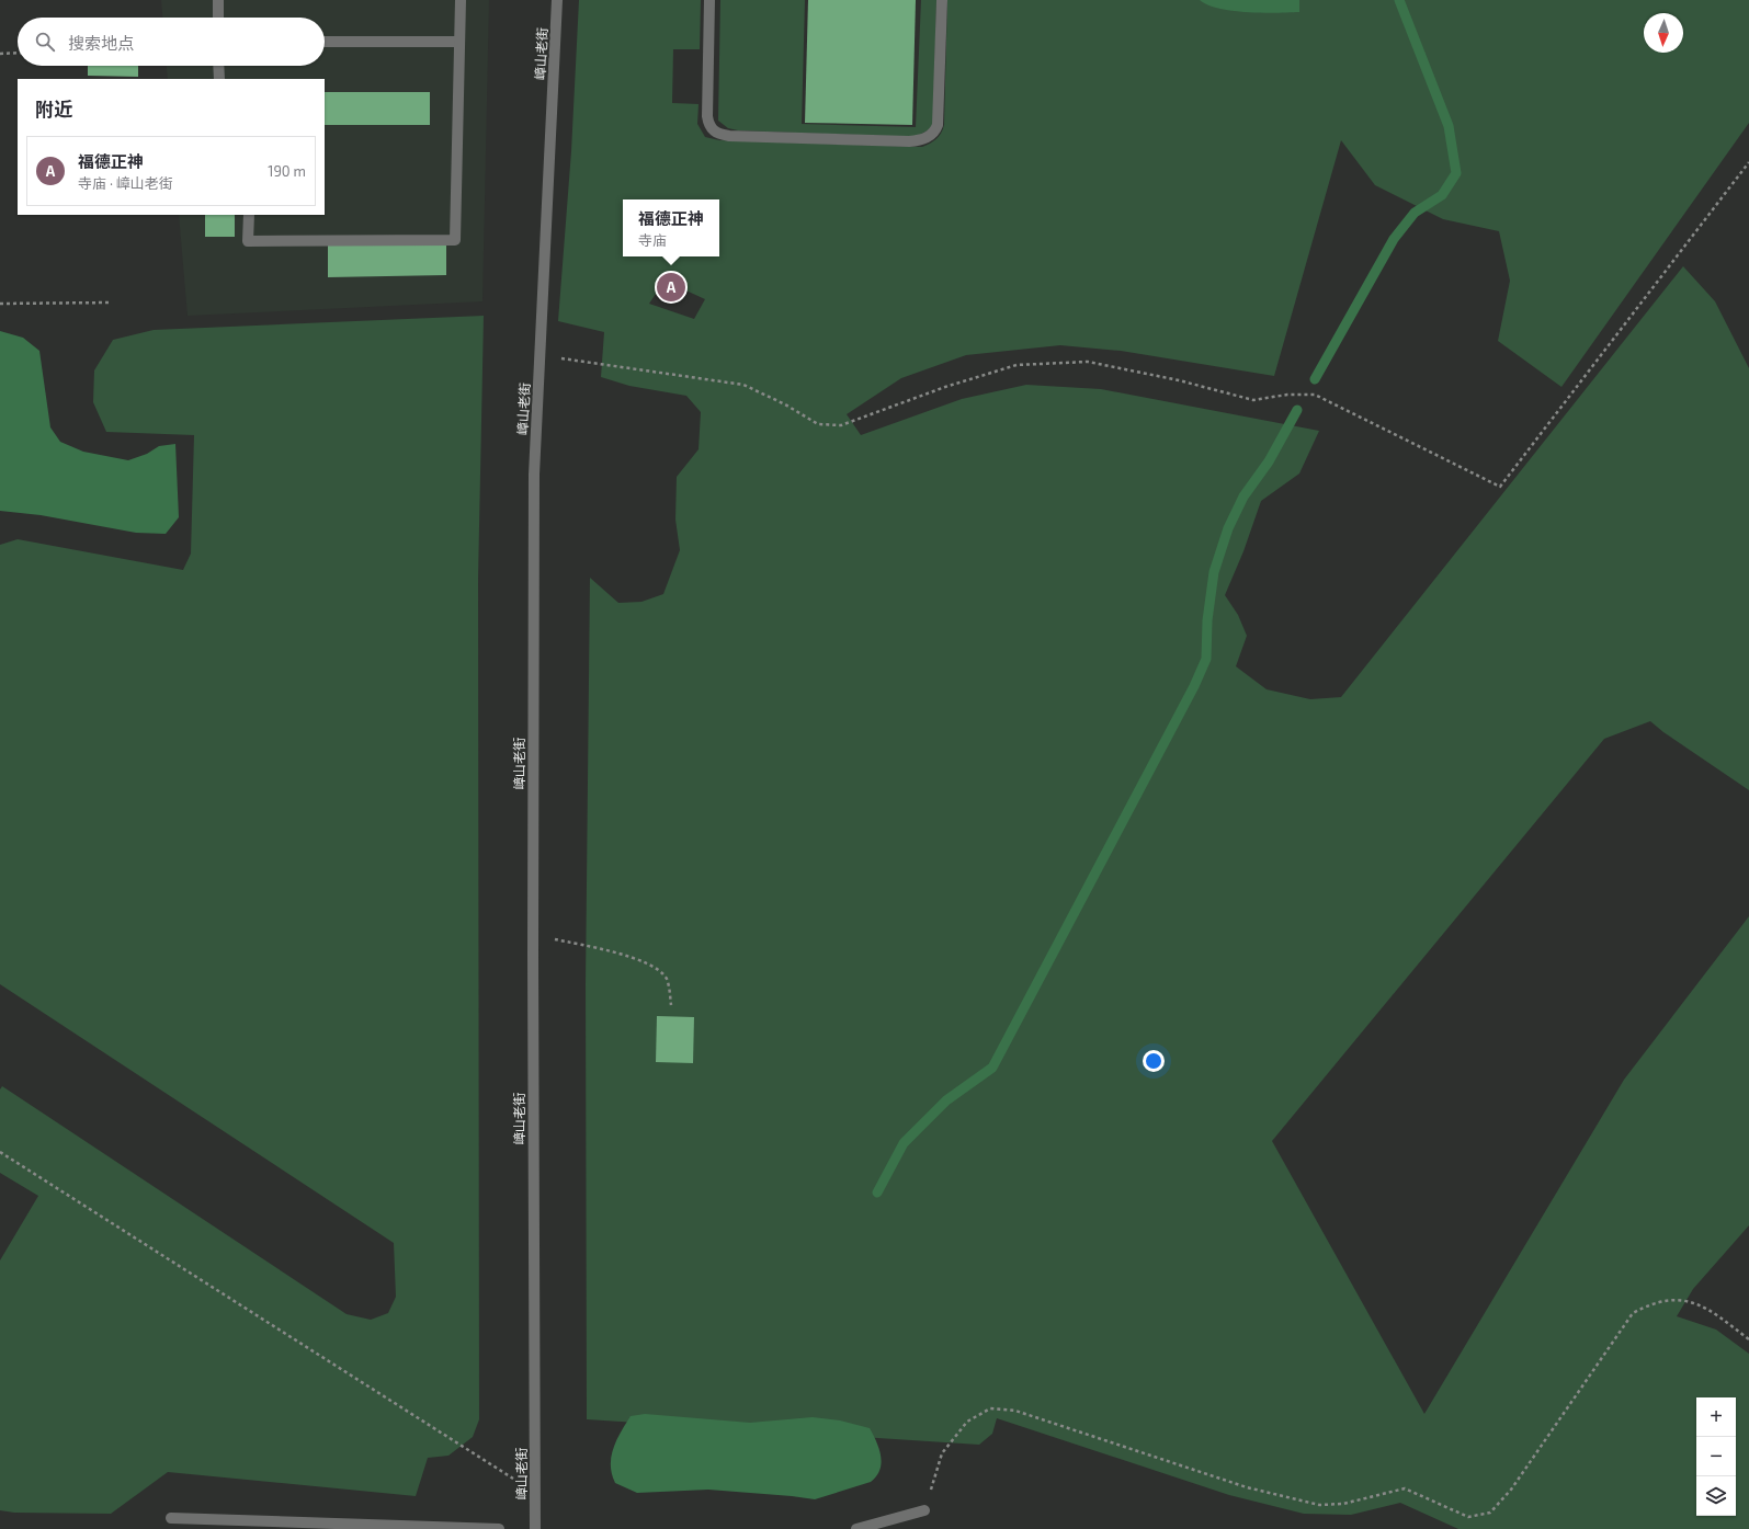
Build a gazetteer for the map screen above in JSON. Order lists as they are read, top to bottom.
{
  "streets": {
    "street": ["嶂山老街"]
  },
  "north": "bottom",
  "page": {
    "search": "搜索地点",
    "heading": "附近",
    "list": [
      {
        "mark": "A",
        "name": "福德正神",
        "note": "寺庙 · 嶂山老街",
        "value": "190 m"
      }
    ],
    "popup": ["福德正神", "寺庙"],
    "pins": "A",
    "map_buttons": ["+", "−"]
  }
}
